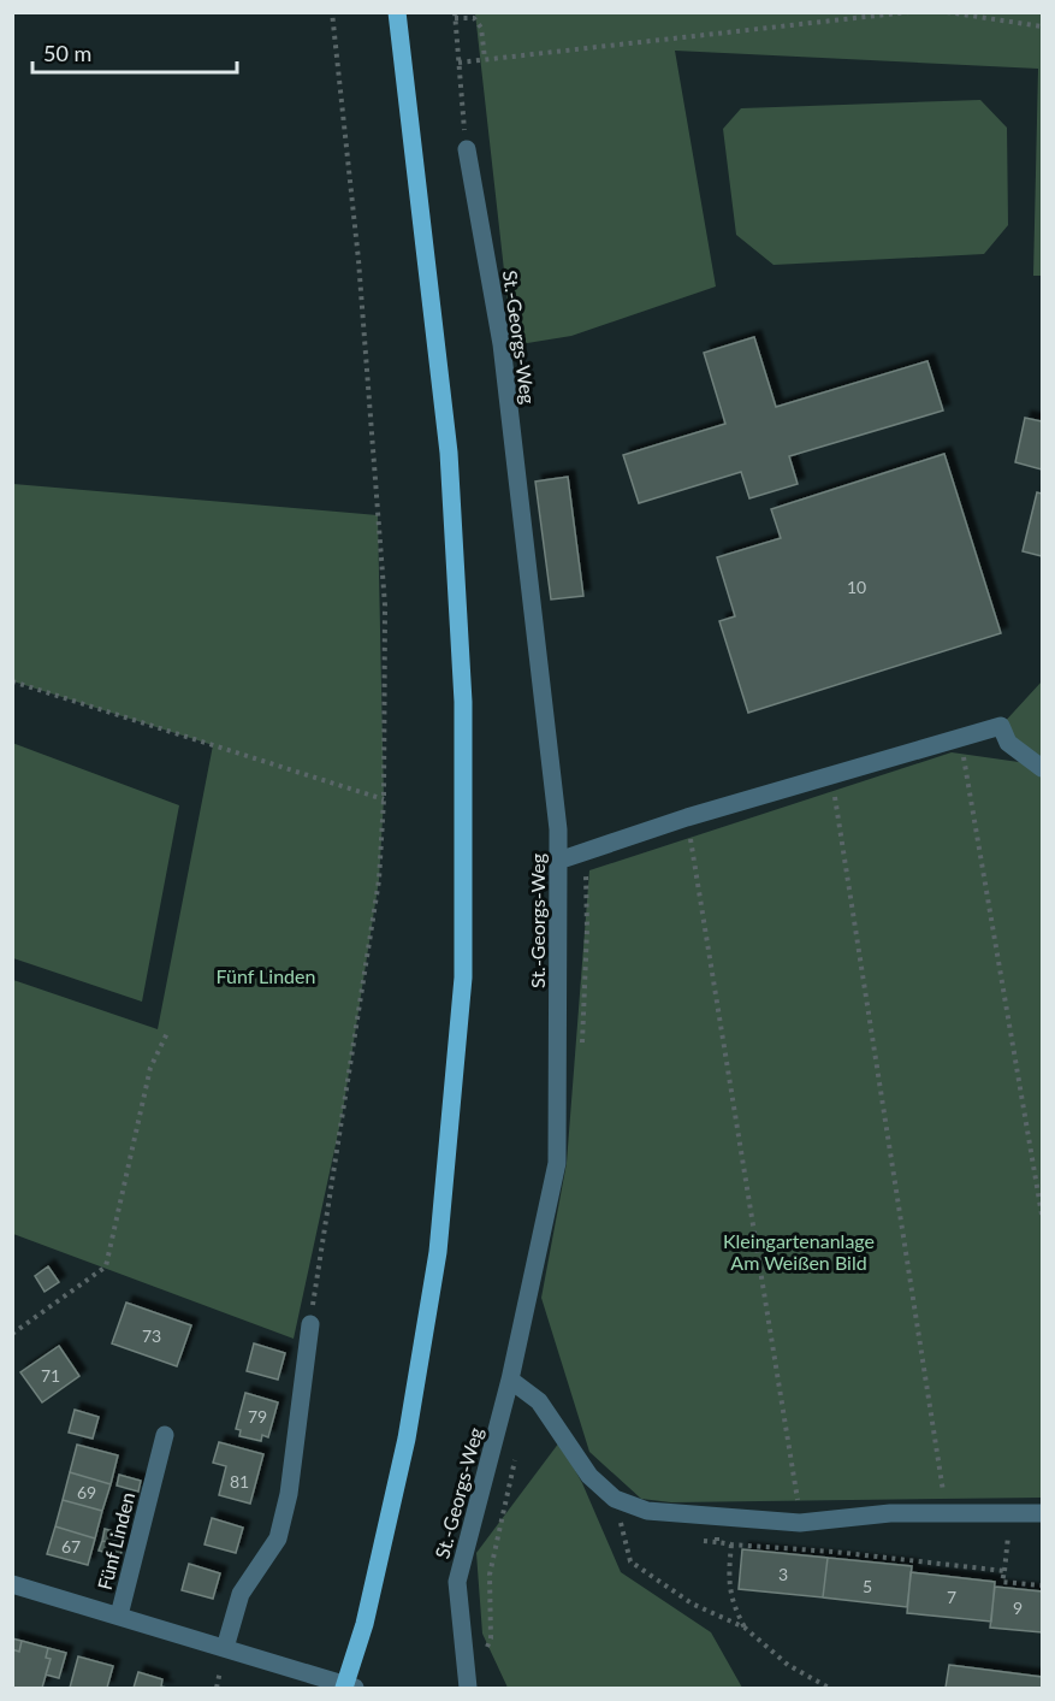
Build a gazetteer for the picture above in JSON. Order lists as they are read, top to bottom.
{
  "streets": {
    "street": ["St.-Georgs-Weg", "Fünf Linden"]
  },
  "parks": ["Fünf Linden", "Kleingartenanlage Am Weißen Bild"],
  "house_numbers": [
    "10",
    "73",
    "71",
    "79",
    "81",
    "69",
    "67",
    "3",
    "5",
    "7",
    "9"
  ],
  "scale_bar": "50 m"
}
